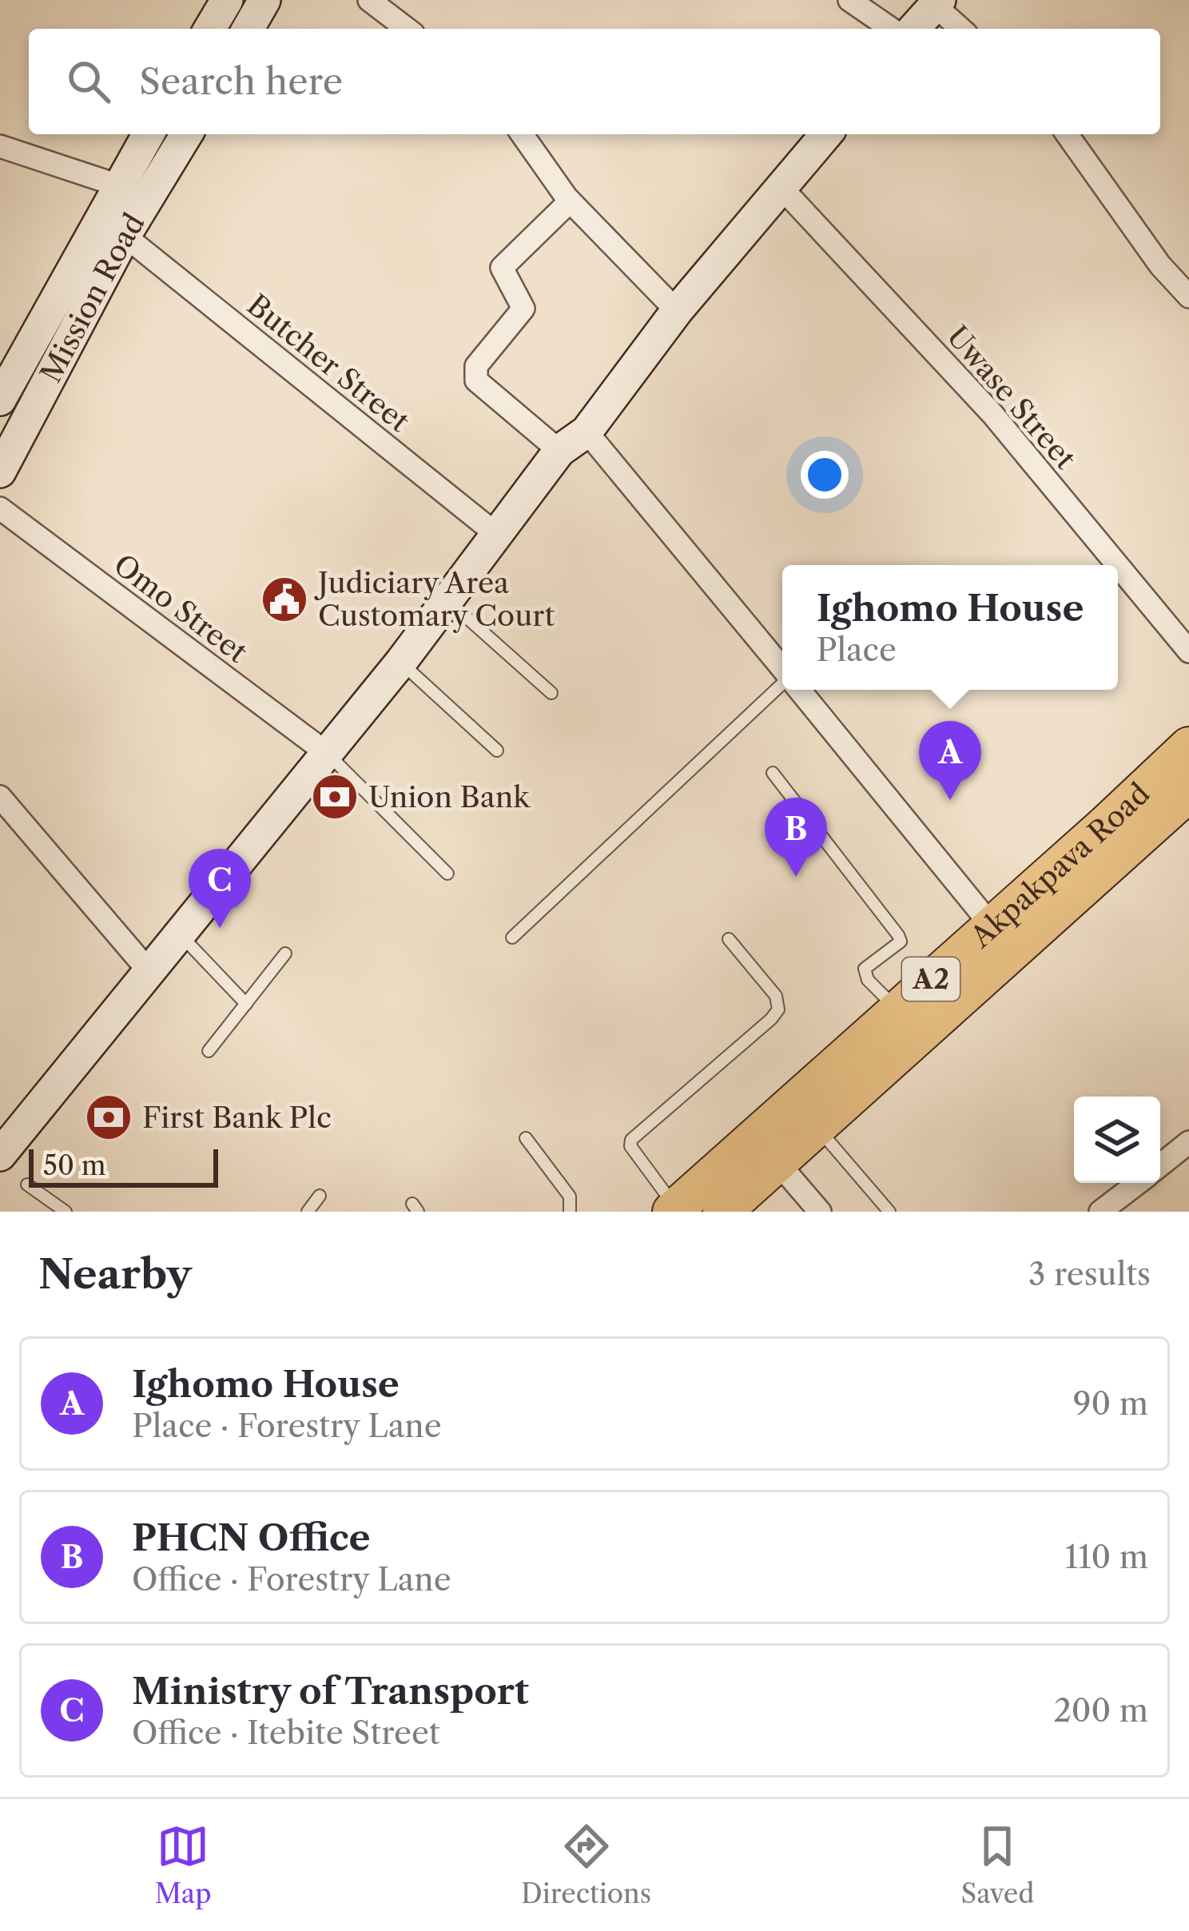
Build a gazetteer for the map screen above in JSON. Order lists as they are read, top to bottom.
{
  "streets": {
    "highway": ["Akpakpava Road", "A2"],
    "street": [
      "Mission Road",
      "Butcher Street",
      "Uwase Street",
      "Omo Street"
    ]
  },
  "crossings": [
    ["Mission Road", "Butcher Street"]
  ],
  "places": {
    "public building": ["Judiciary Area Customary Court"],
    "bank": ["Union Bank", "First Bank Plc"]
  },
  "scale_bar": "50 m",
  "page": {
    "search": "Search here",
    "popup": ["Ighomo House", "Place"],
    "pins": ["A", "B", "C"],
    "scale": "50 m",
    "heading": ["Nearby", "3 results"],
    "list": [
      {
        "mark": "A",
        "name": "Ighomo House",
        "note": "Place · Forestry Lane",
        "value": "90 m"
      },
      {
        "mark": "B",
        "name": "PHCN Office",
        "note": "Office · Forestry Lane",
        "value": "110 m"
      },
      {
        "mark": "C",
        "name": "Ministry of Transport",
        "note": "Office · Itebite Street",
        "value": "200 m"
      }
    ],
    "nav": ["Map", "Directions", "Saved"]
  }
}
